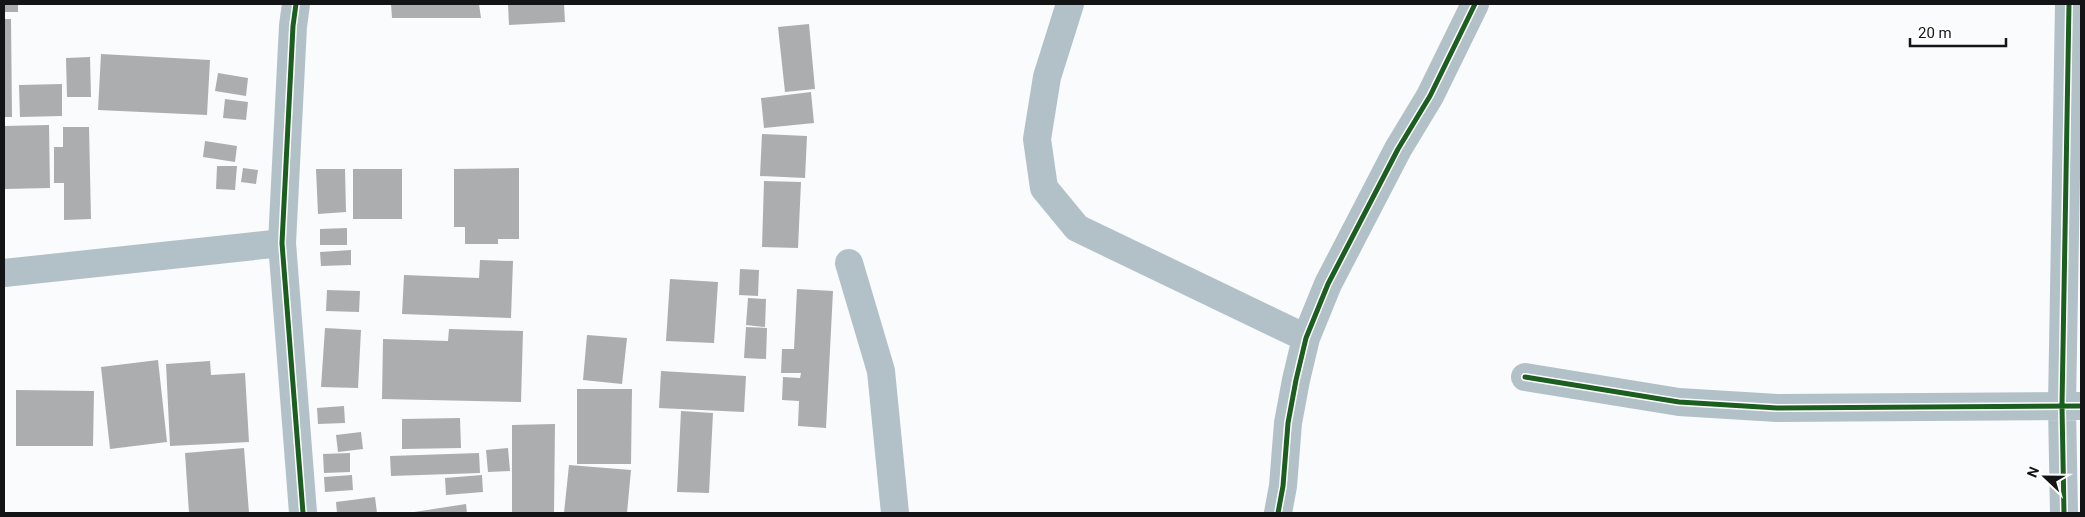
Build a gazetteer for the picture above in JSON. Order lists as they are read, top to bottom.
{
  "scale_bar": "20 m",
  "north": "left"
}
